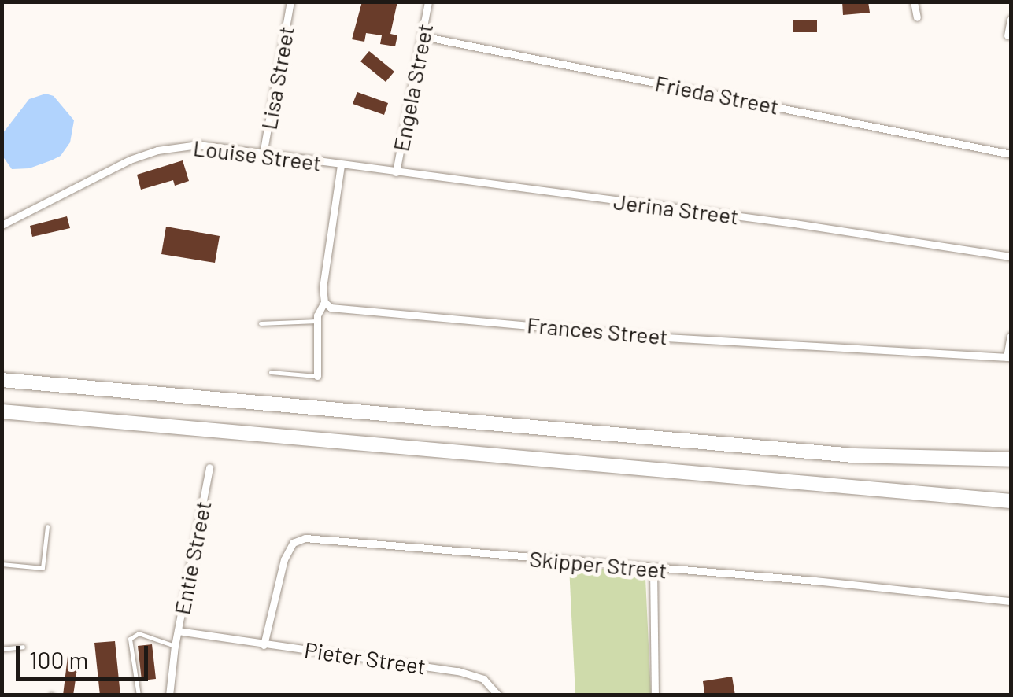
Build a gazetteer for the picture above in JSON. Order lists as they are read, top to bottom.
{
  "streets": {
    "street": [
      "Lisa Street",
      "Engela Street",
      "Frieda Street",
      "Louise Street",
      "Jerina Street",
      "Frances Street",
      "Entie Street",
      "Skipper Street",
      "Pieter Street"
    ]
  },
  "crossings": [
    ["Lisa Street", "Louise Street"],
    ["Engela Street", "Frieda Street"],
    ["Engela Street", "Jerina Street"],
    ["Louise Street", "Jerina Street"],
    ["Entie Street", "Pieter Street"],
    ["Skipper Street", "Pieter Street"]
  ],
  "scale_bar": "100 m"
}
